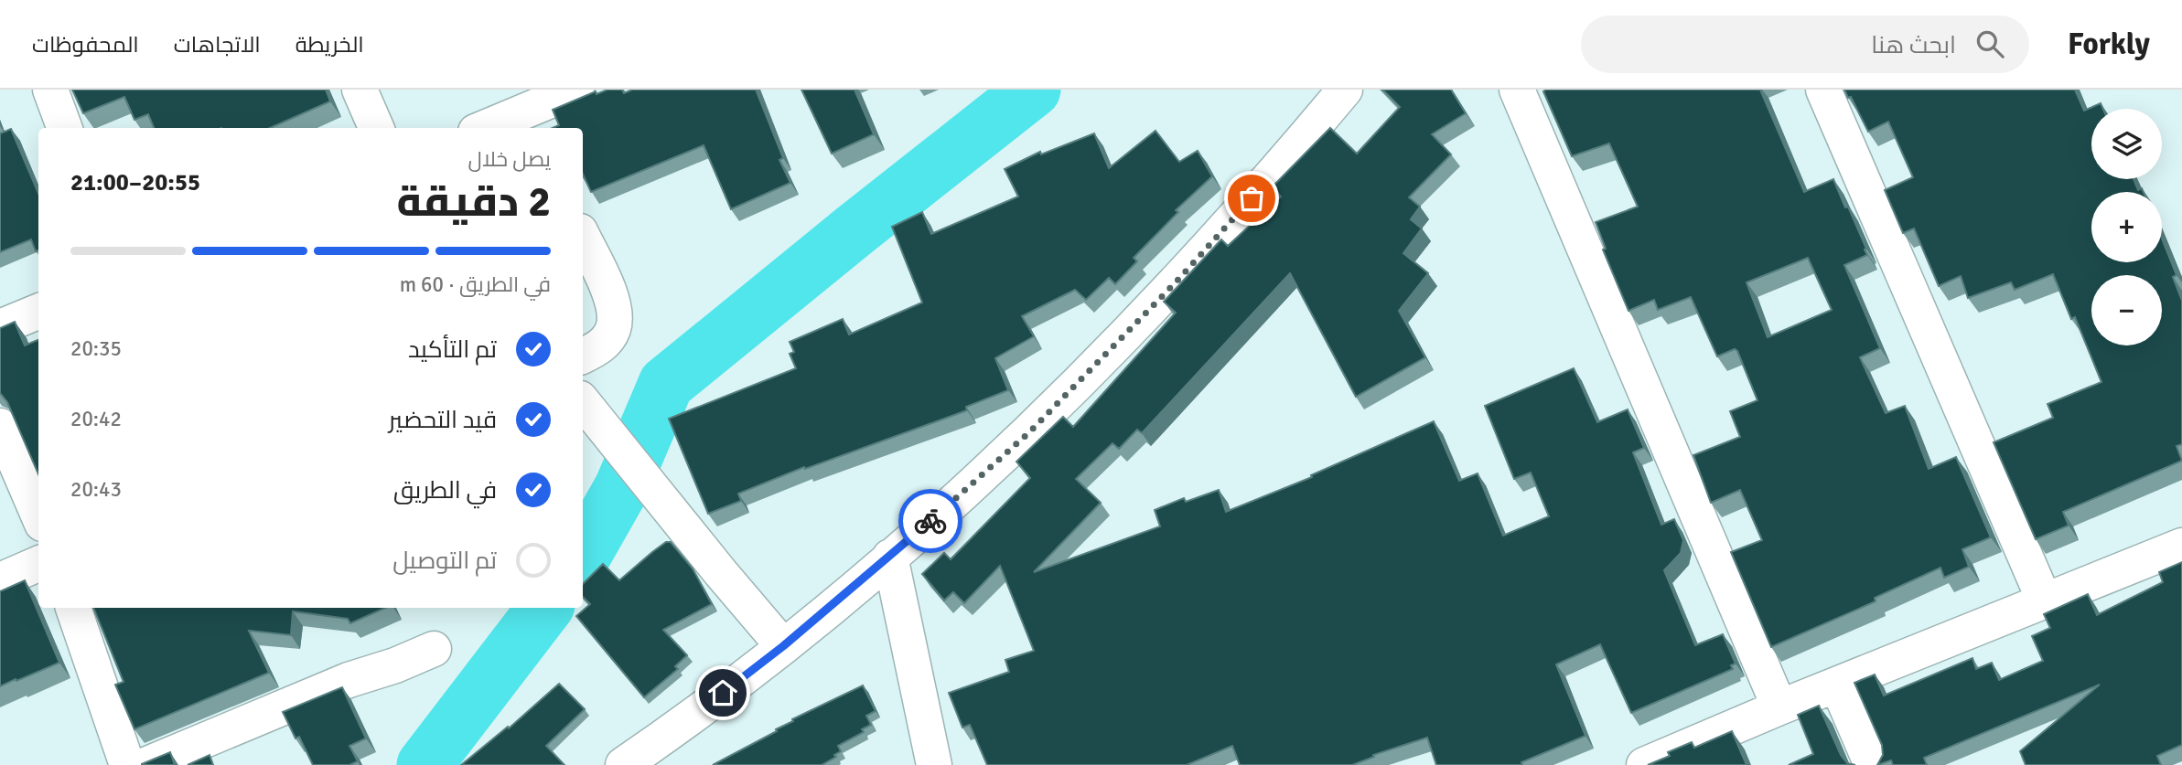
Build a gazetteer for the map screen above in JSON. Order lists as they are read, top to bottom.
{
  "page": {
    "header": "Forkly",
    "search": "ابحث هنا",
    "nav": ["الخريطة", "الاتجاهات", "المحفوظات"],
    "map_buttons": ["+", "−"],
    "heading": ["2 دقيقة", "يصل خلال", "20:55–21:00"],
    "bar": "في الطريق · 60 m",
    "list": [
      ["تم التأكيد", "20:35"],
      ["قيد التحضير", "20:42"],
      ["في الطريق", "20:43"],
      "تم التوصيل"
    ]
  }
}
